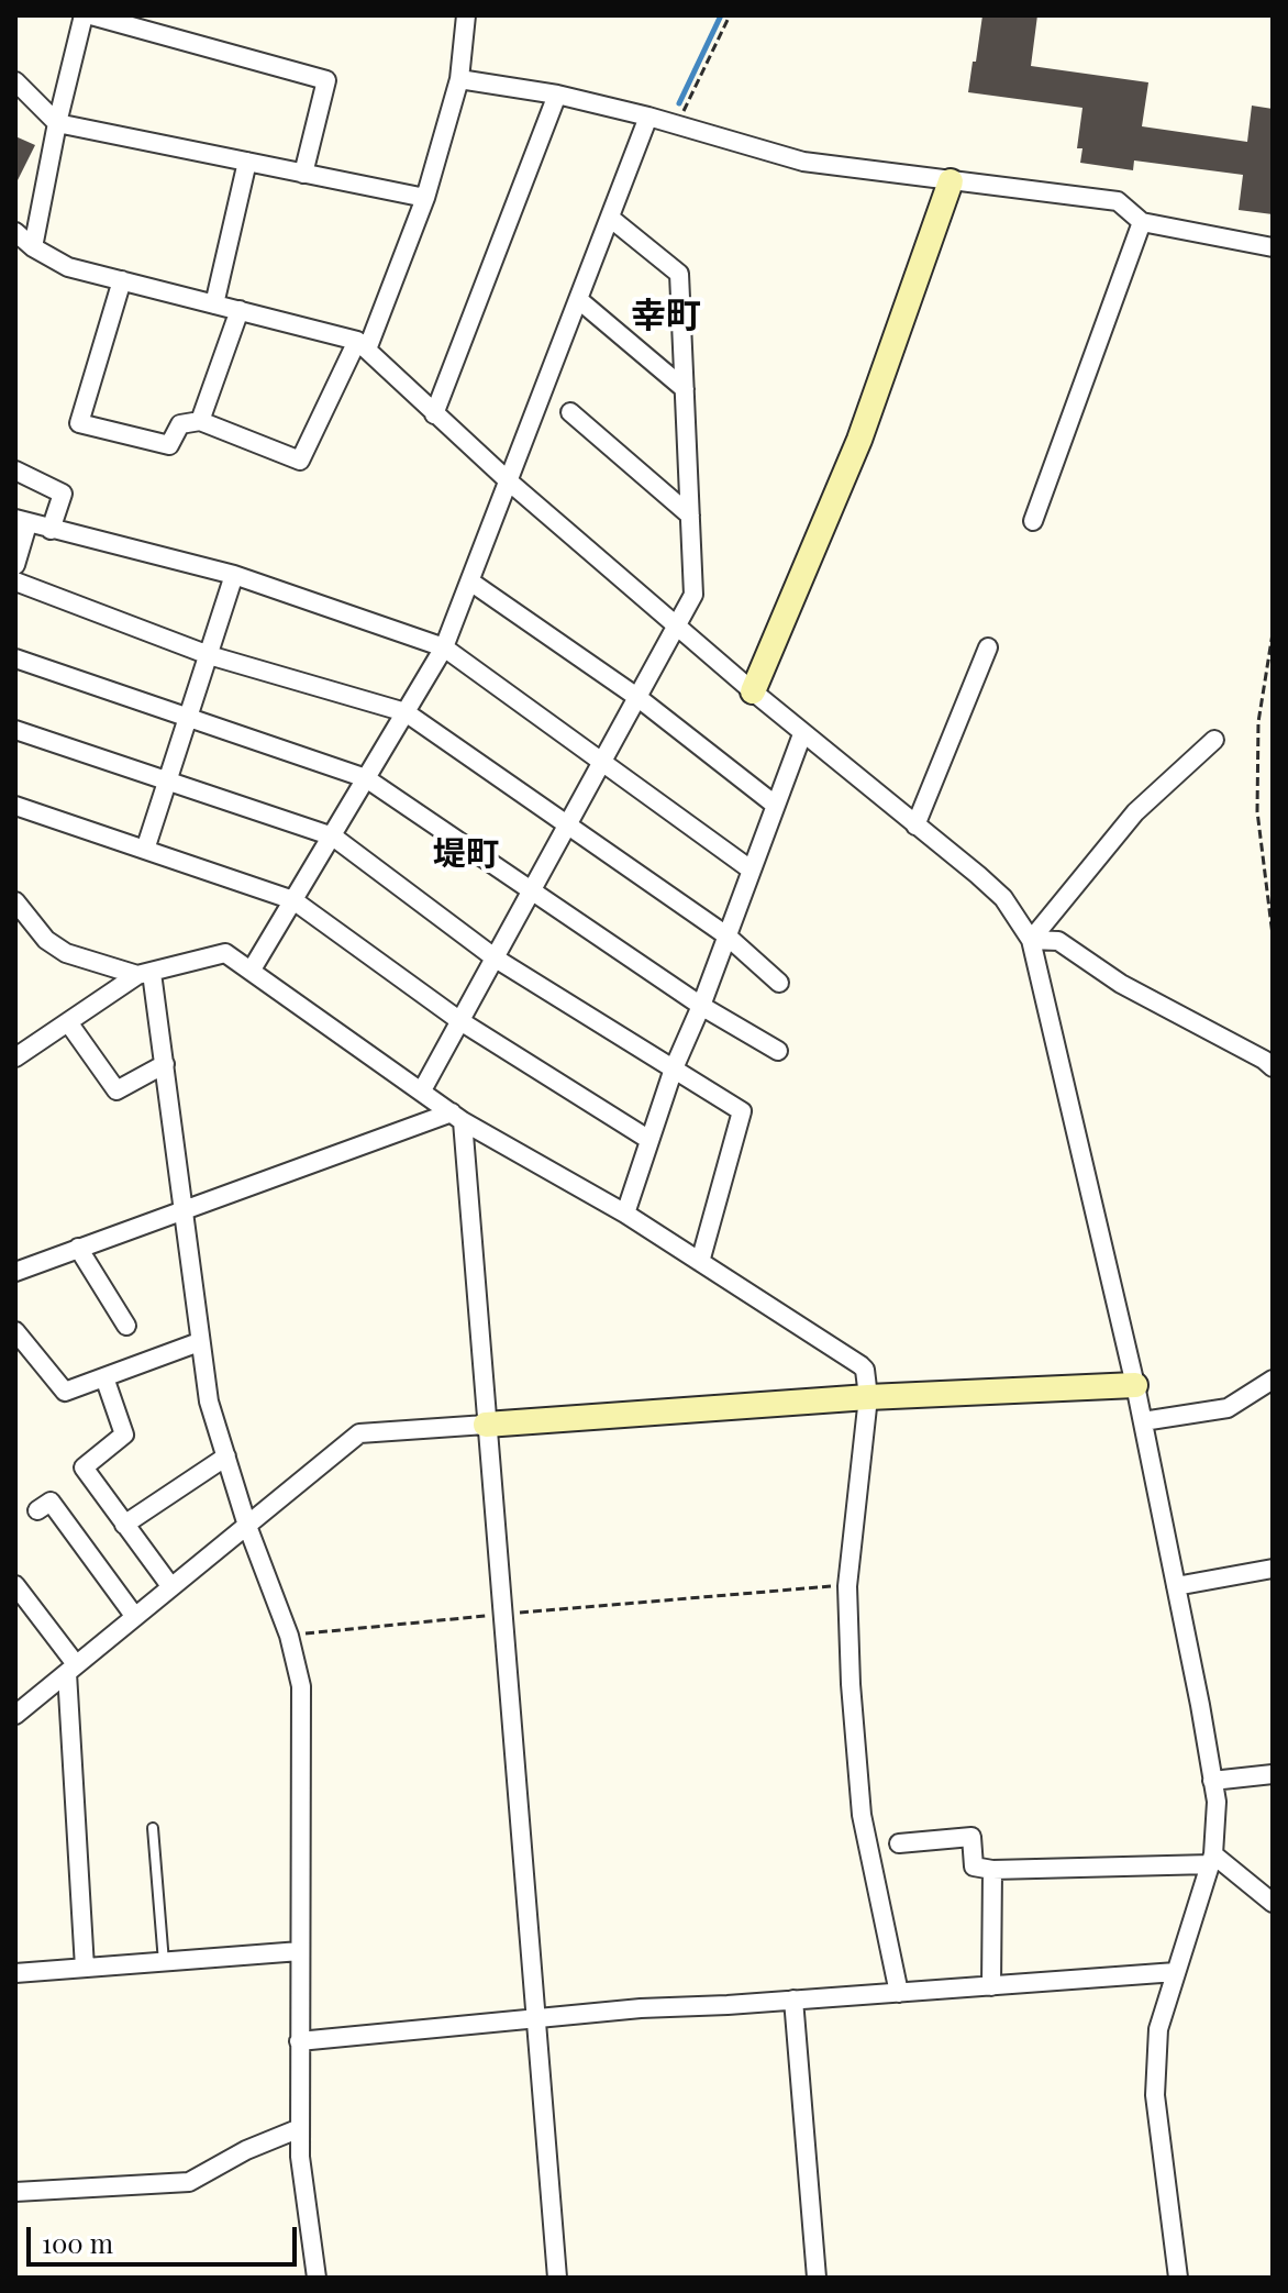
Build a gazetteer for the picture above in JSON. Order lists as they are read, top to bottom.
{
  "districts": ["幸町", "堤町"],
  "scale_bar": "100 m"
}
